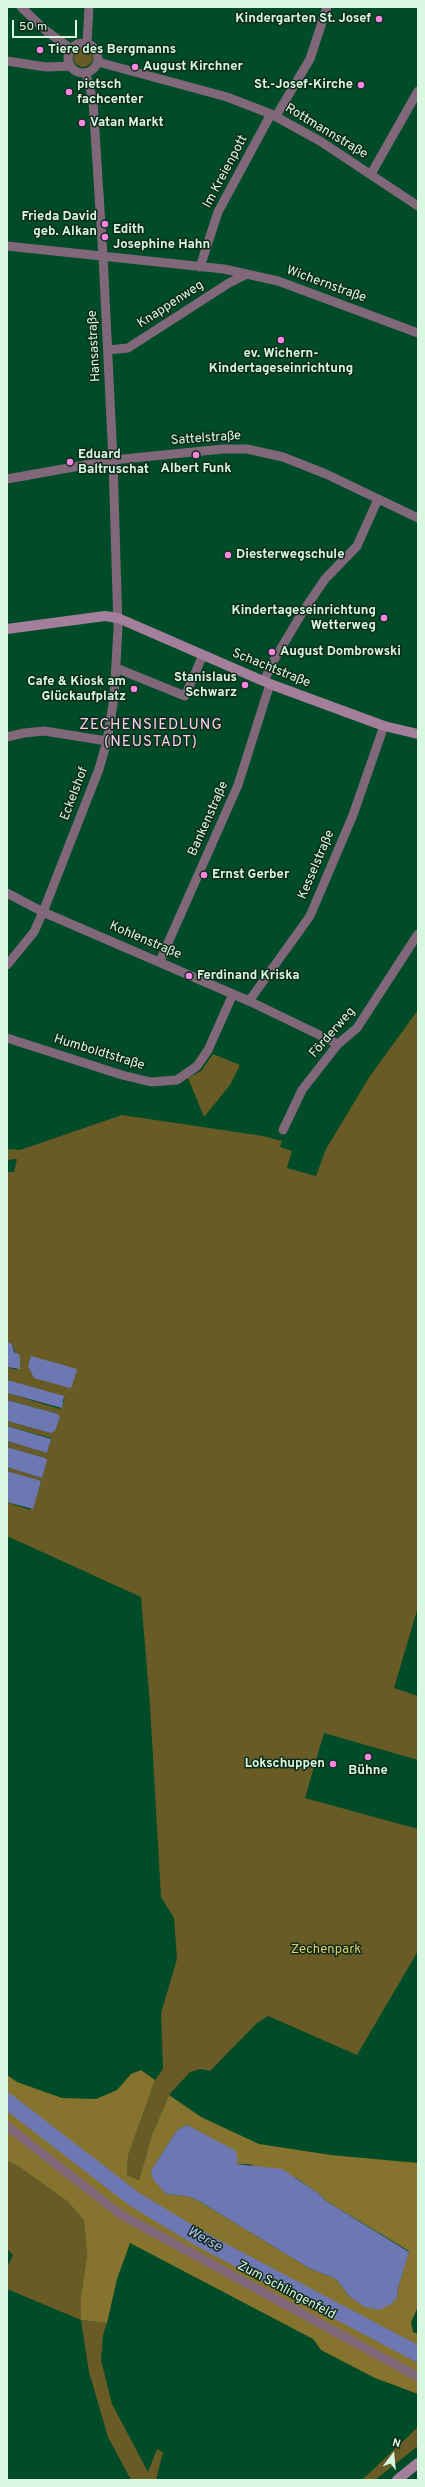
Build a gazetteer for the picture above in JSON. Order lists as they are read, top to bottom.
{
  "streets": {
    "street": [
      "Rottmannstraße",
      "Im Kreienpott",
      "Wichernstraße",
      "Knappenweg",
      "Hansastraße",
      "Sattelstraße",
      "Schachtstraße",
      "Eckelshof",
      "Bankenstraße",
      "Kesselstraße",
      "Kohlenstraße",
      "Förderweg",
      "Humboldtstraße",
      "Zum Schlingenfeld"
    ]
  },
  "crossings": [
    ["Rottmannstraße", "Im Kreienpott"],
    ["Rottmannstraße", "Hansastraße"],
    ["Im Kreienpott", "Wichernstraße"],
    ["Wichernstraße", "Knappenweg"],
    ["Wichernstraße", "Hansastraße"],
    ["Knappenweg", "Hansastraße"],
    ["Hansastraße", "Sattelstraße"],
    ["Hansastraße", "Schachtstraße"],
    ["Hansastraße", "Eckelshof"],
    ["Sattelstraße", "Bankenstraße"],
    ["Schachtstraße", "Eckelshof"],
    ["Schachtstraße", "Bankenstraße"],
    ["Schachtstraße", "Kesselstraße"],
    ["Eckelshof", "Kohlenstraße"],
    ["Bankenstraße", "Kohlenstraße"],
    ["Kesselstraße", "Kohlenstraße"],
    ["Kohlenstraße", "Förderweg"],
    ["Kohlenstraße", "Humboldtstraße"]
  ],
  "districts": ["ZECHENSIEDLUNG (NEUSTADT)"],
  "water": ["Werse"],
  "parks": ["Zechenpark"],
  "places": [
    "Kindergarten St. Josef",
    "Tiere des Bergmanns",
    "August Kirchner",
    "St.-Josef-Kirche",
    "pietsch fachcenter",
    "Vatan Markt",
    "Frieda David geb. Alkan",
    "Edith Josephine Hahn",
    "ev. Wichern- Kindertageseinrichtung",
    "Albert Funk",
    "Eduard Baltruschat",
    "Diesterwegschule",
    "Kindertageseinrichtung Wetterweg",
    "August Dombrowski",
    "Stanislaus Schwarz",
    "Cafe & Kiosk am Glückaufplatz",
    "Ernst Gerber",
    "Ferdinand Kriska",
    "Bühne",
    "Lokschuppen"
  ],
  "scale_bar": "50 m",
  "north": "top"
}
